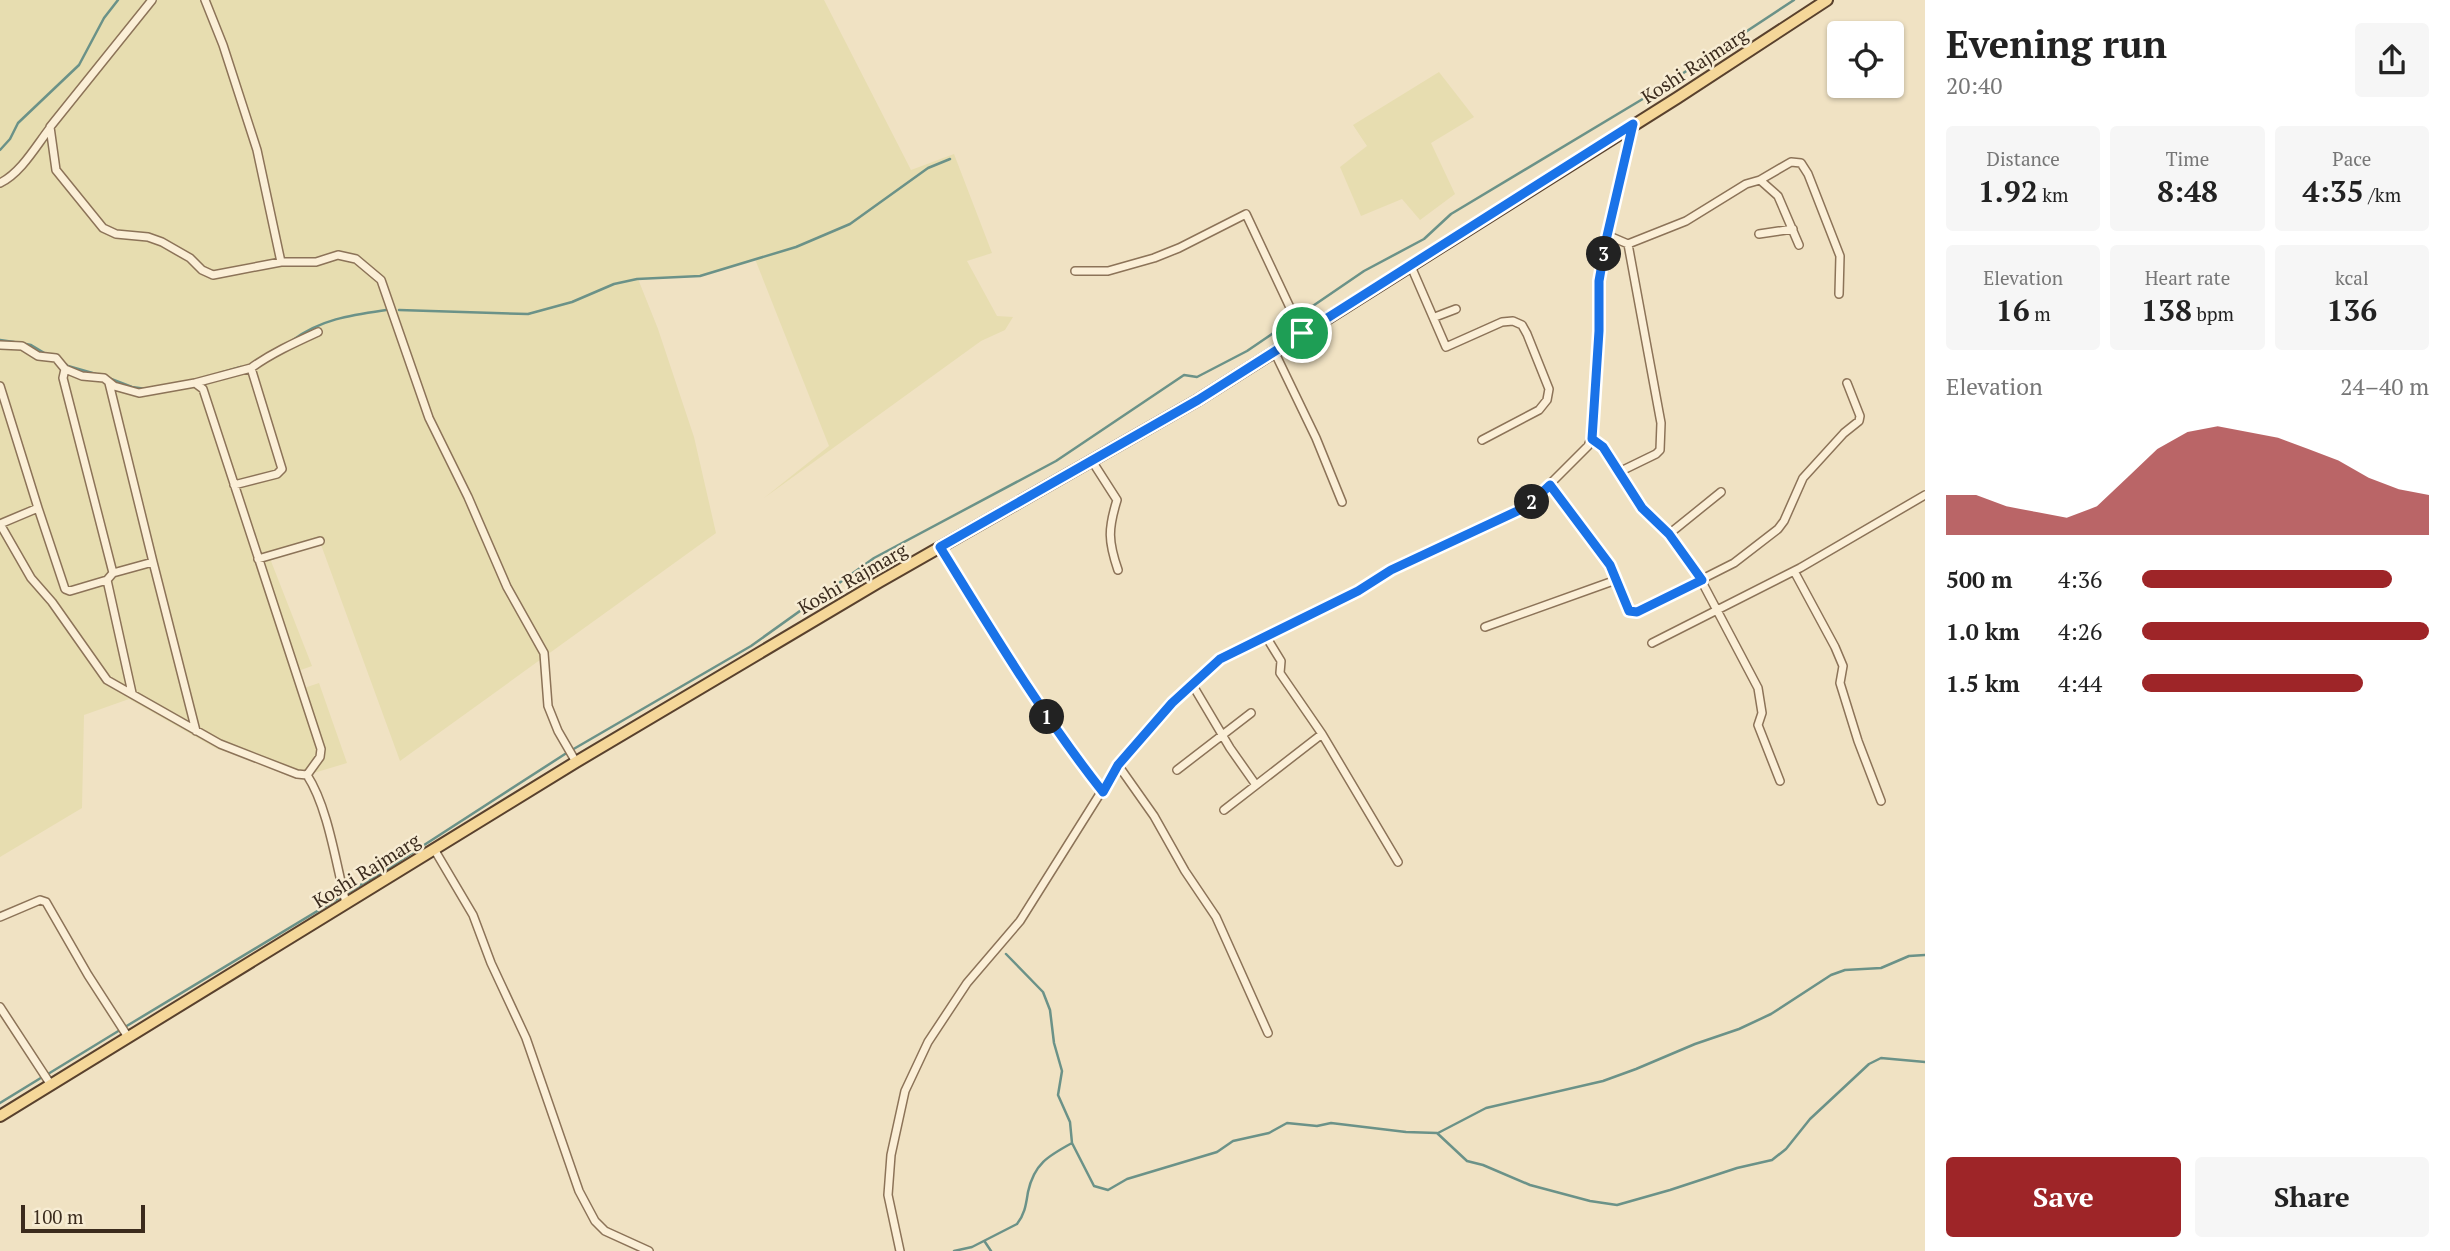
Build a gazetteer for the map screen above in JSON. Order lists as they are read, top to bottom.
{
  "streets": {
    "main road": ["Koshi Rajmarg"]
  },
  "scale_bar": "100 m",
  "page": {
    "heading": ["Evening run", "20:40"],
    "stats": [
      ["Distance", "1.92 km"],
      ["Time", "8:48"],
      ["Pace", "4:35 /km"],
      ["Elevation", "16 m"],
      ["Heart rate", "138 bpm"],
      ["kcal", "136"]
    ],
    "pins": ["3", "2", "1"],
    "chart": ["Elevation", "24–40 m"],
    "list": [
      {
        "name": "500 m",
        "note": "4:36"
      },
      {
        "name": "1.0 km",
        "note": "4:26"
      },
      {
        "name": "1.5 km",
        "note": "4:44"
      }
    ],
    "buttons": ["Save", "Share"],
    "scale": "100 m"
  }
}
